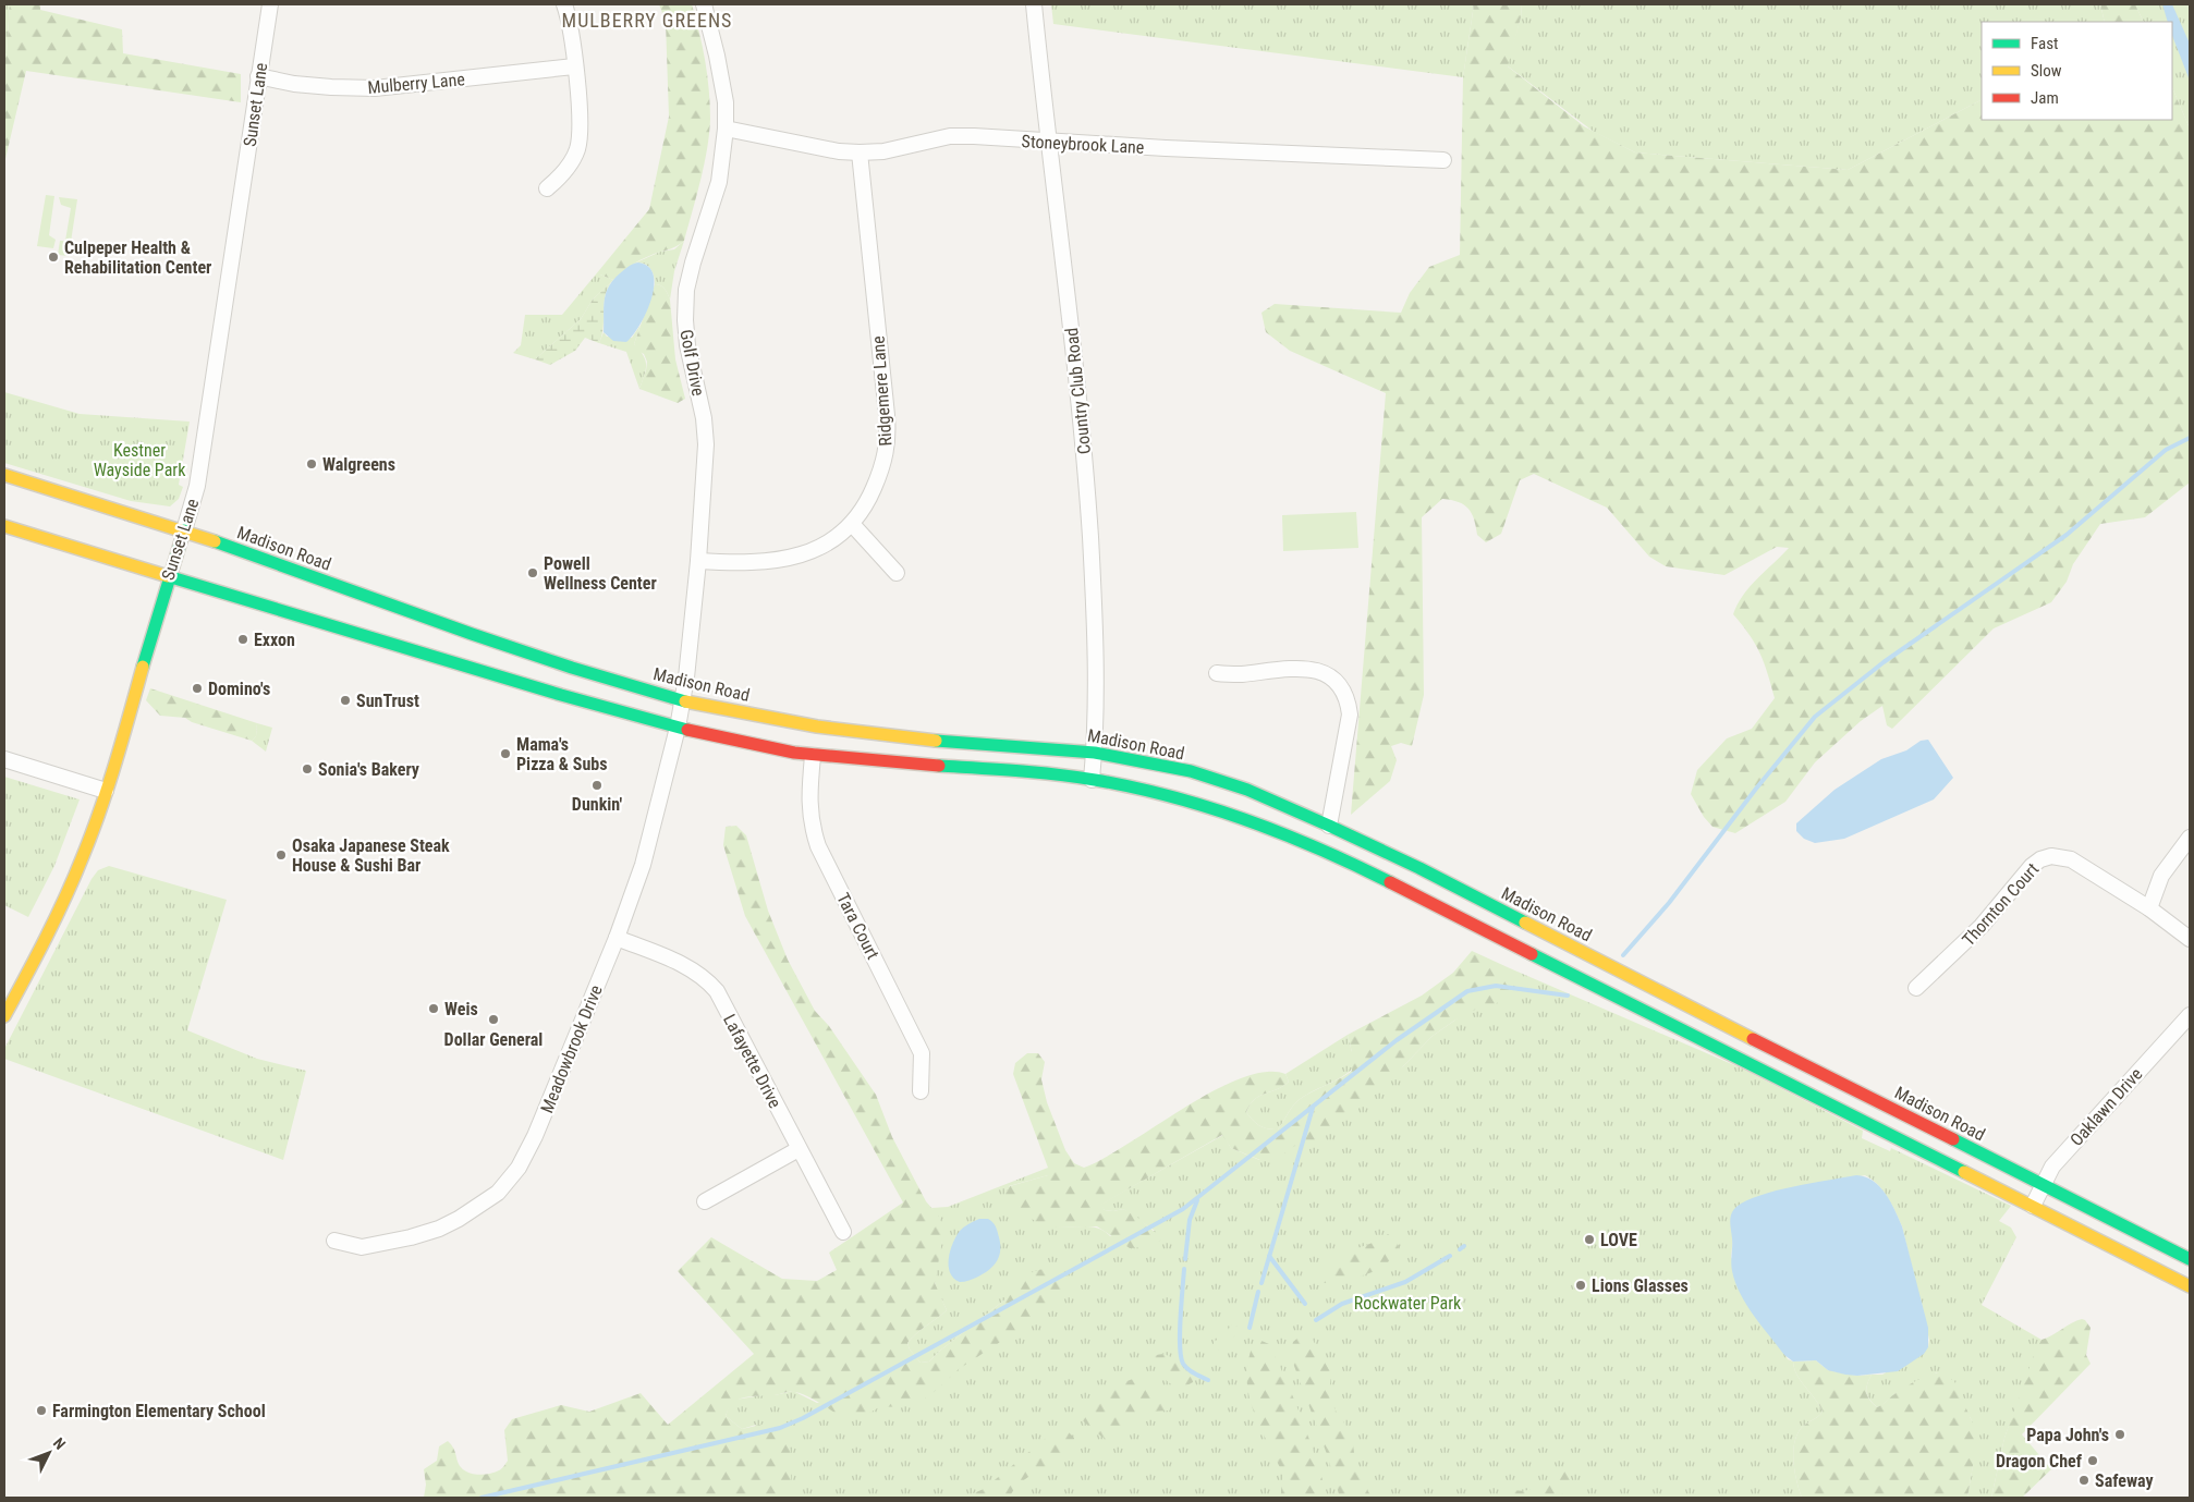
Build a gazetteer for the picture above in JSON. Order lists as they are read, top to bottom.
{
  "streets": {
    "main road": ["Sunset Lane", "Madison Road"],
    "street": [
      "Mulberry Lane",
      "Stoneybrook Lane",
      "Golf Drive",
      "Ridgemere Lane",
      "Country Club Road",
      "Thornton Court",
      "Tara Court",
      "Meadowbrook Drive",
      "Lafayette Drive",
      "Oaklawn Drive"
    ]
  },
  "crossings": [
    ["Mulberry Lane", "Sunset Lane"],
    ["Sunset Lane", "Madison Road"],
    ["Stoneybrook Lane", "Golf Drive"],
    ["Stoneybrook Lane", "Ridgemere Lane"],
    ["Stoneybrook Lane", "Country Club Road"],
    ["Golf Drive", "Ridgemere Lane"],
    ["Golf Drive", "Madison Road"],
    ["Golf Drive", "Meadowbrook Drive"],
    ["Country Club Road", "Madison Road"],
    ["Madison Road", "Oaklawn Drive"],
    ["Meadowbrook Drive", "Lafayette Drive"]
  ],
  "districts": ["MULBERRY GREENS"],
  "parks": ["Kestner Wayside Park", "Rockwater Park"],
  "places": [
    "Culpeper Health & Rehabilitation Center",
    "Walgreens",
    "Powell Wellness Center",
    "Exxon",
    "Domino's",
    "SunTrust",
    "Mama's Pizza & Subs",
    "Sonia's Bakery",
    "Dunkin'",
    "Osaka Japanese Steak House & Sushi Bar",
    "Weis",
    "Dollar General",
    "LOVE",
    "Lions Glasses",
    "Farmington Elementary School",
    "Papa John's",
    "Dragon Chef",
    "Safeway"
  ],
  "legend": ["Fast", "Slow", "Jam"],
  "north": "top right"
}
